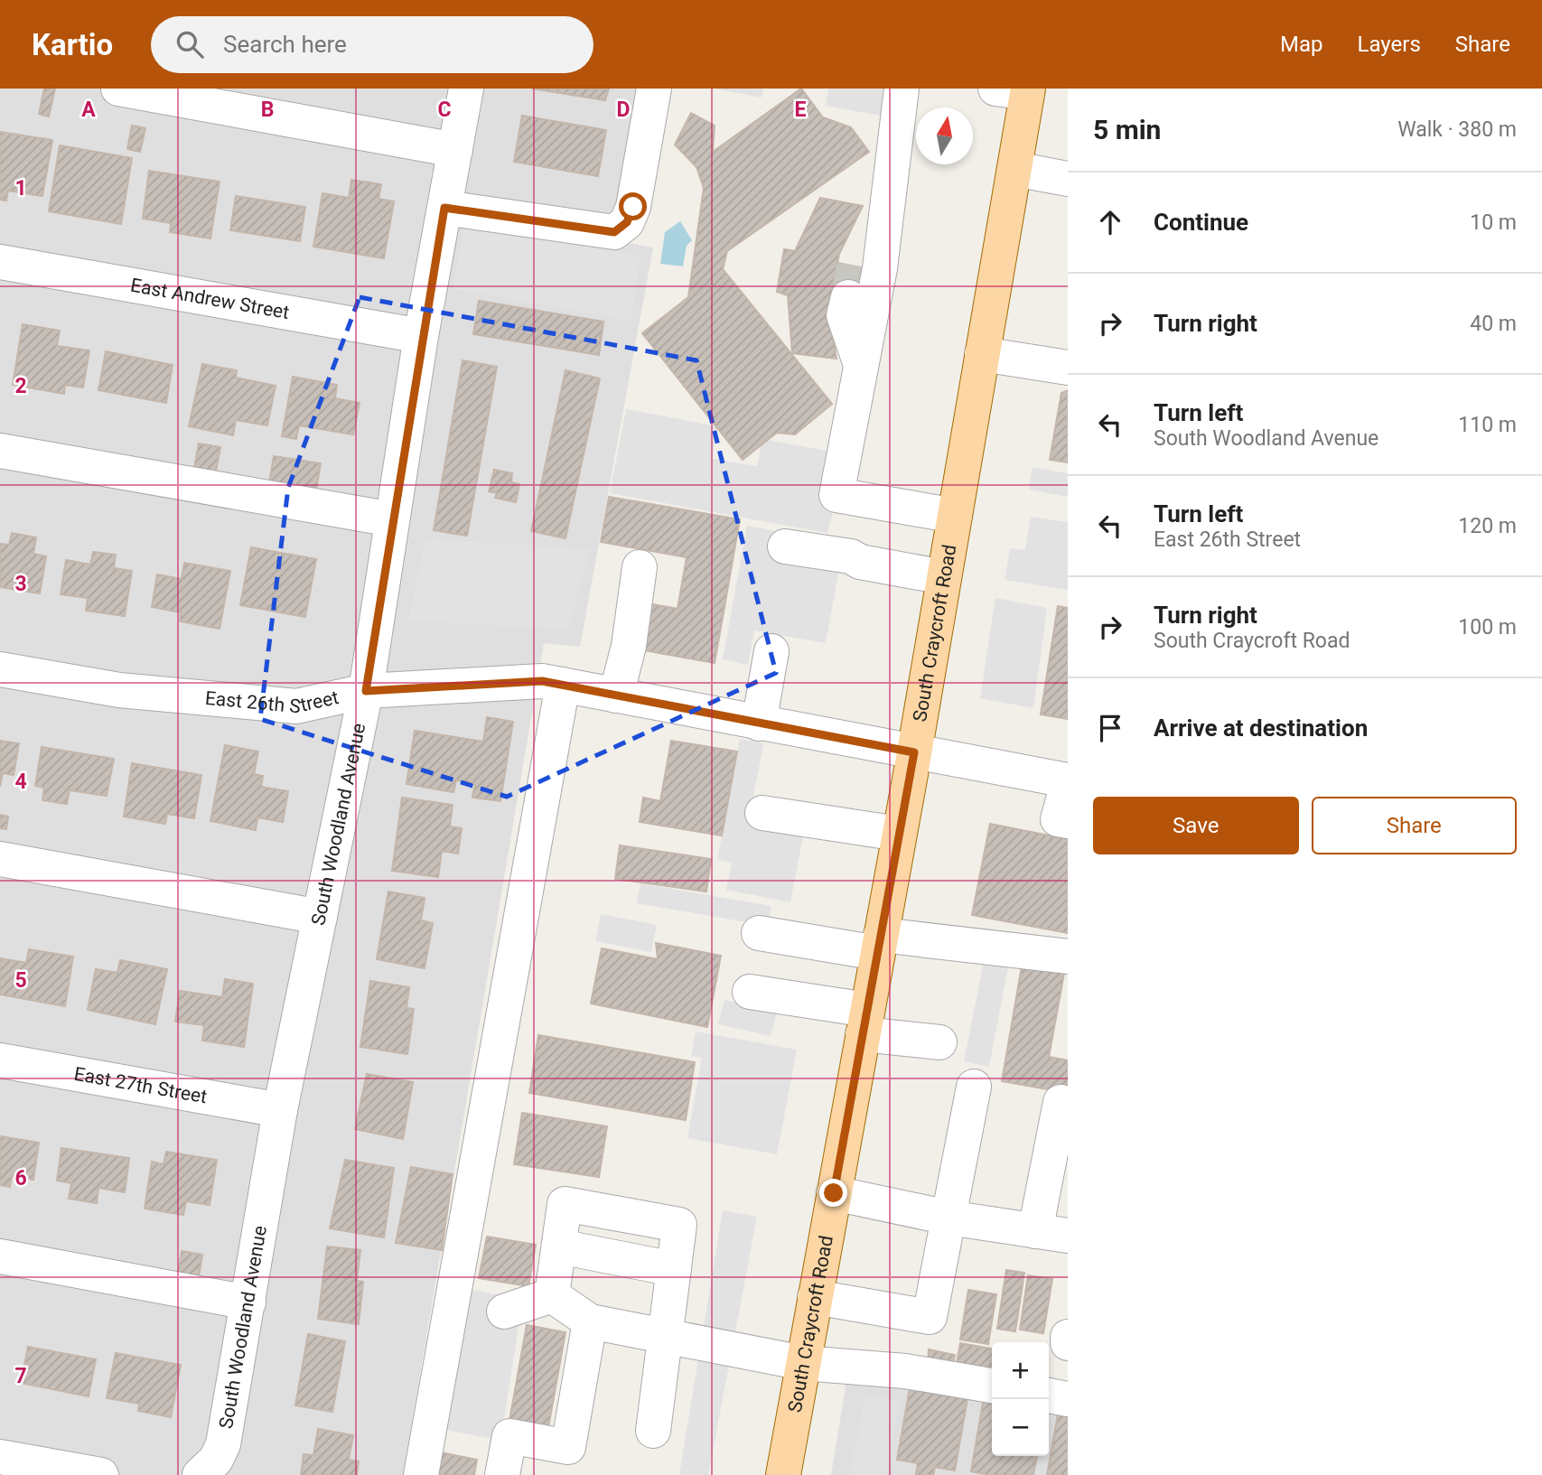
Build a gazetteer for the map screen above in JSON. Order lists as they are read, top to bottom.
{
  "streets": {
    "main road": ["South Craycroft Road"],
    "street": [
      "East Andrew Street",
      "East 26th Street",
      "South Woodland Avenue",
      "East 27th Street"
    ]
  },
  "crossings": [
    ["East Andrew Street", "South Woodland Avenue"],
    ["South Craycroft Road", "East 26th Street"],
    ["East 26th Street", "South Woodland Avenue"],
    ["South Woodland Avenue", "East 27th Street"]
  ],
  "north": "top",
  "page": {
    "header": "Kartio",
    "search": "Search here",
    "nav": ["Map", "Layers", "Share"],
    "heading": ["5 min", "Walk · 380 m"],
    "list": [
      ["Continue", "10 m"],
      ["Turn right", "40 m"],
      ["Turn left", "South Woodland Avenue", "110 m"],
      ["Turn left", "East 26th Street", "120 m"],
      ["Turn right", "South Craycroft Road", "100 m"],
      "Arrive at destination"
    ],
    "buttons": ["Save", "Share"],
    "map_buttons": ["+", "−"]
  },
  "grid": {
    "columns": [
      "A",
      "B",
      "C",
      "D",
      "E"
    ],
    "rows": [
      "1",
      "2",
      "3",
      "4",
      "5",
      "6",
      "7"
    ]
  }
}
